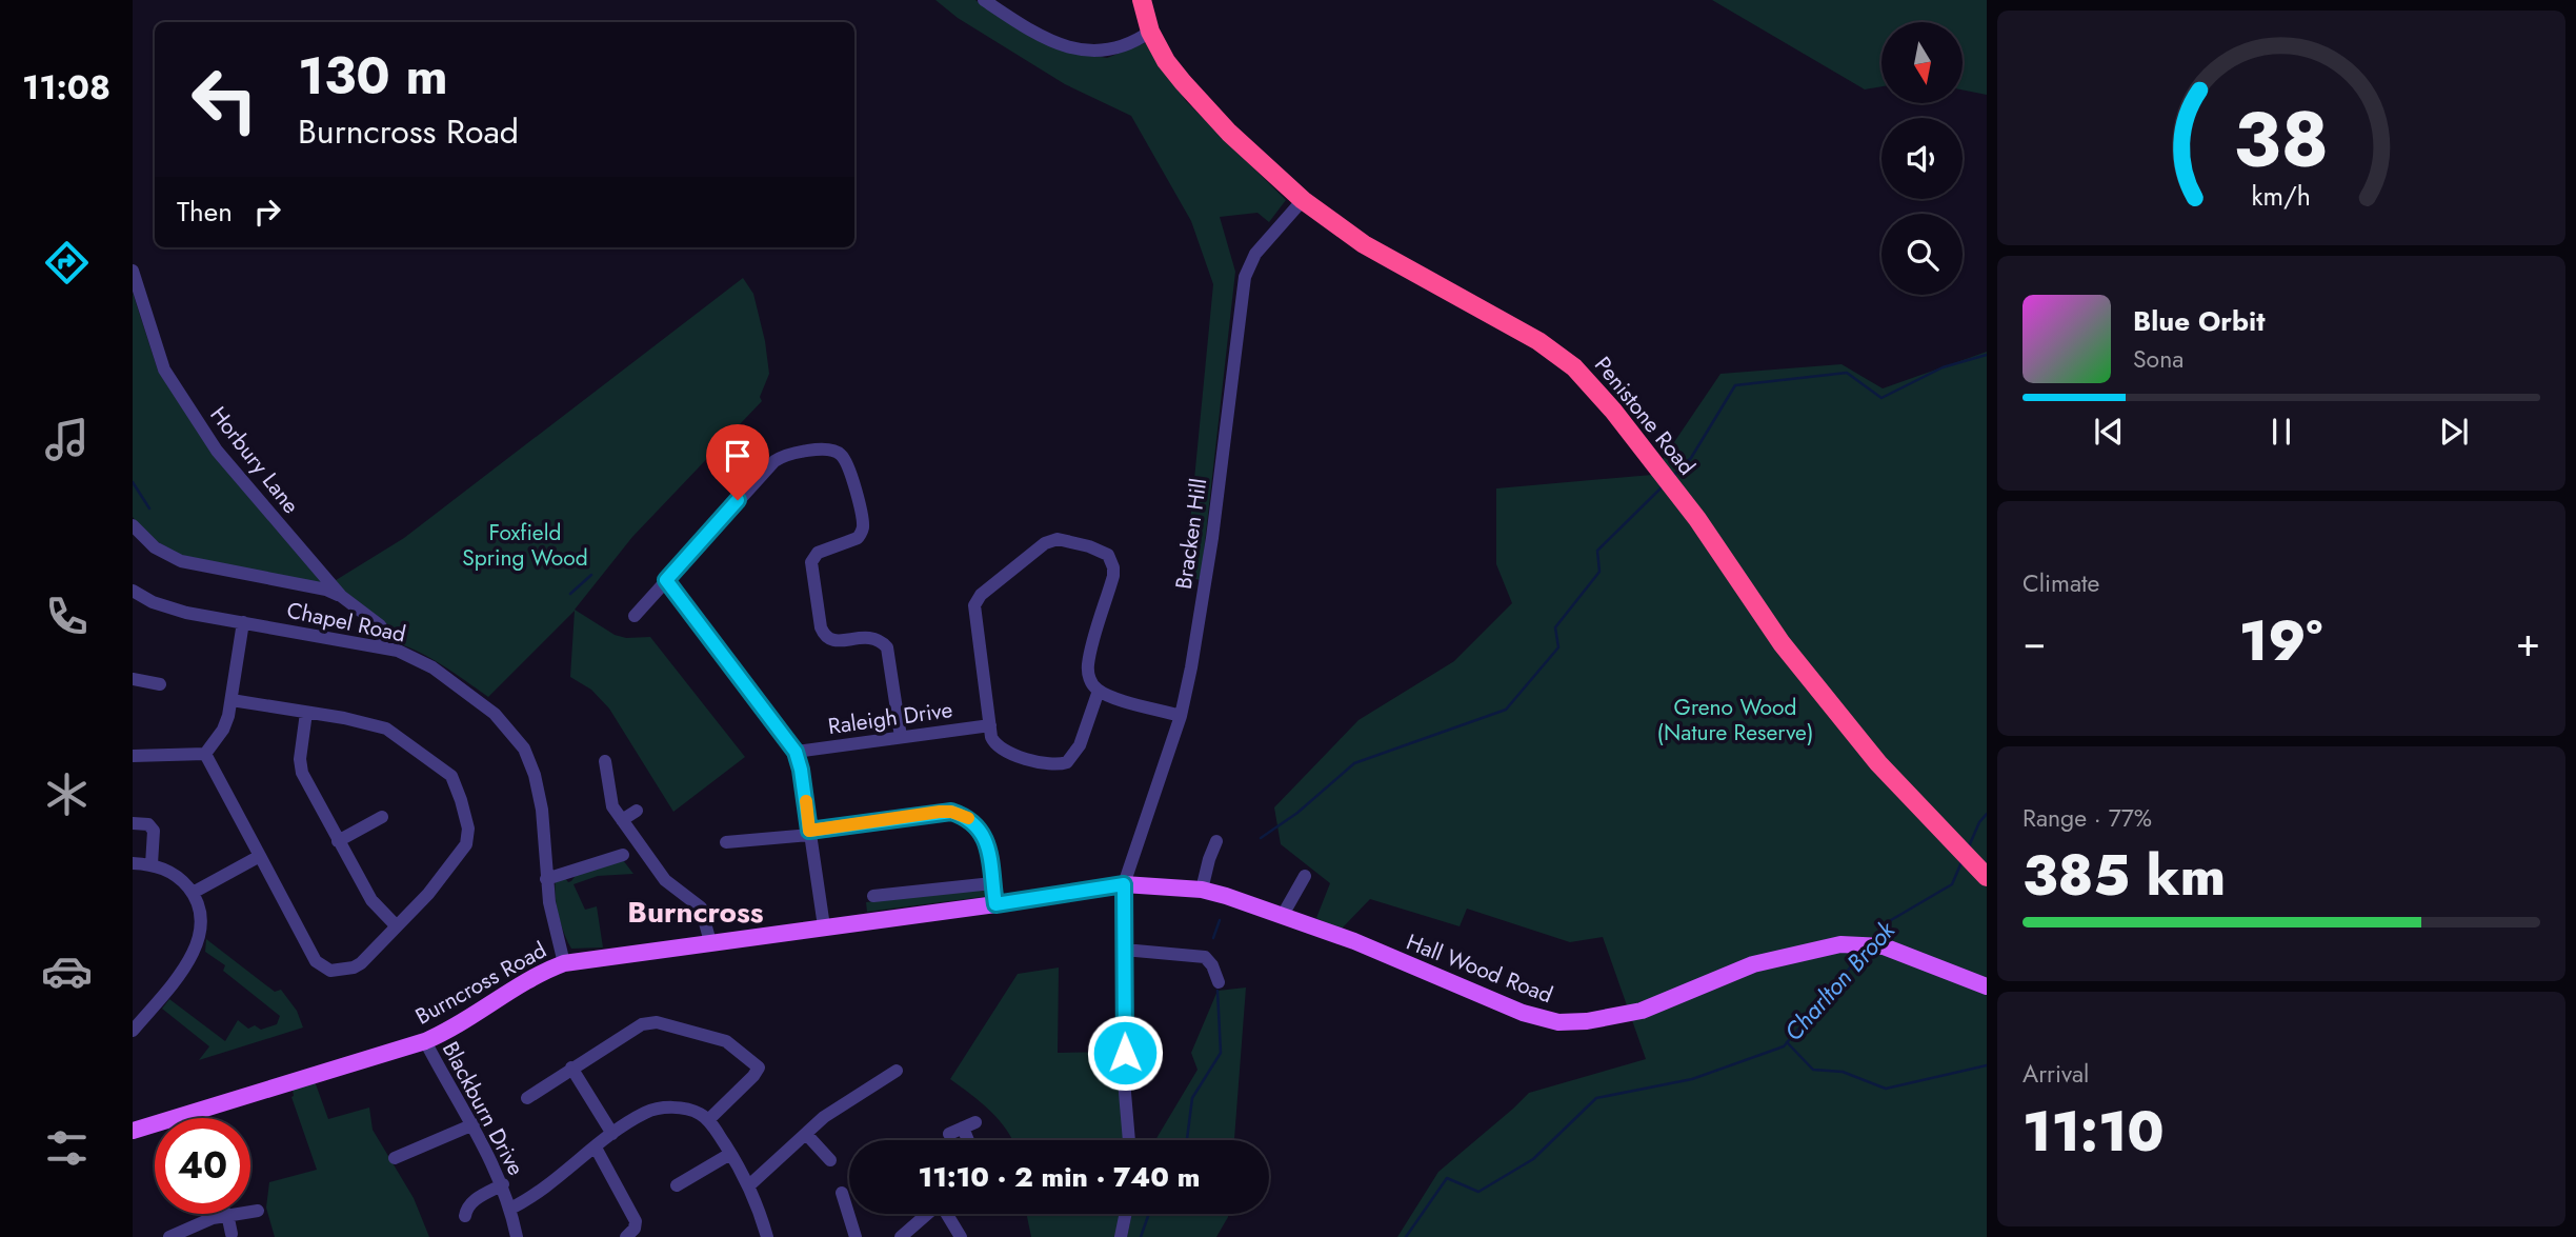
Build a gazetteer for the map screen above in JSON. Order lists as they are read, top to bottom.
{
  "streets": {
    "highway": ["Penistone Road"],
    "main road": ["Hall Wood Road", "Burncross Road"],
    "street": [
      "Horbury Lane",
      "Bracken Hill",
      "Chapel Road",
      "Raleigh Drive",
      "Blackburn Drive"
    ]
  },
  "crossings": [
    ["Penistone Road", "Bracken Hill"],
    ["Horbury Lane", "Chapel Road"],
    ["Bracken Hill", "Hall Wood Road"],
    ["Bracken Hill", "Burncross Road"],
    ["Chapel Road", "Burncross Road"],
    ["Hall Wood Road", "Burncross Road"],
    ["Burncross Road", "Blackburn Drive"]
  ],
  "districts": ["Burncross"],
  "water": ["Charlton Brook"],
  "parks": ["Foxfield Spring Wood", "Greno Wood (Nature Reserve)"],
  "north": "bottom",
  "page": {
    "tabs": "11:08",
    "turn": ["130 m", "Burncross Road"],
    "then": "Then",
    "song": ["Blue Orbit", "Sona"],
    "tile": [
      "Climate",
      ["Range · 77%", "385 km"],
      ["Arrival", "11:10"]
    ],
    "heat": ["−", "19°", "+"],
    "limit": "40",
    "trip": "11:10 · 2 min · 740 m",
    "gauge": ["38", "km/h"]
  }
}
